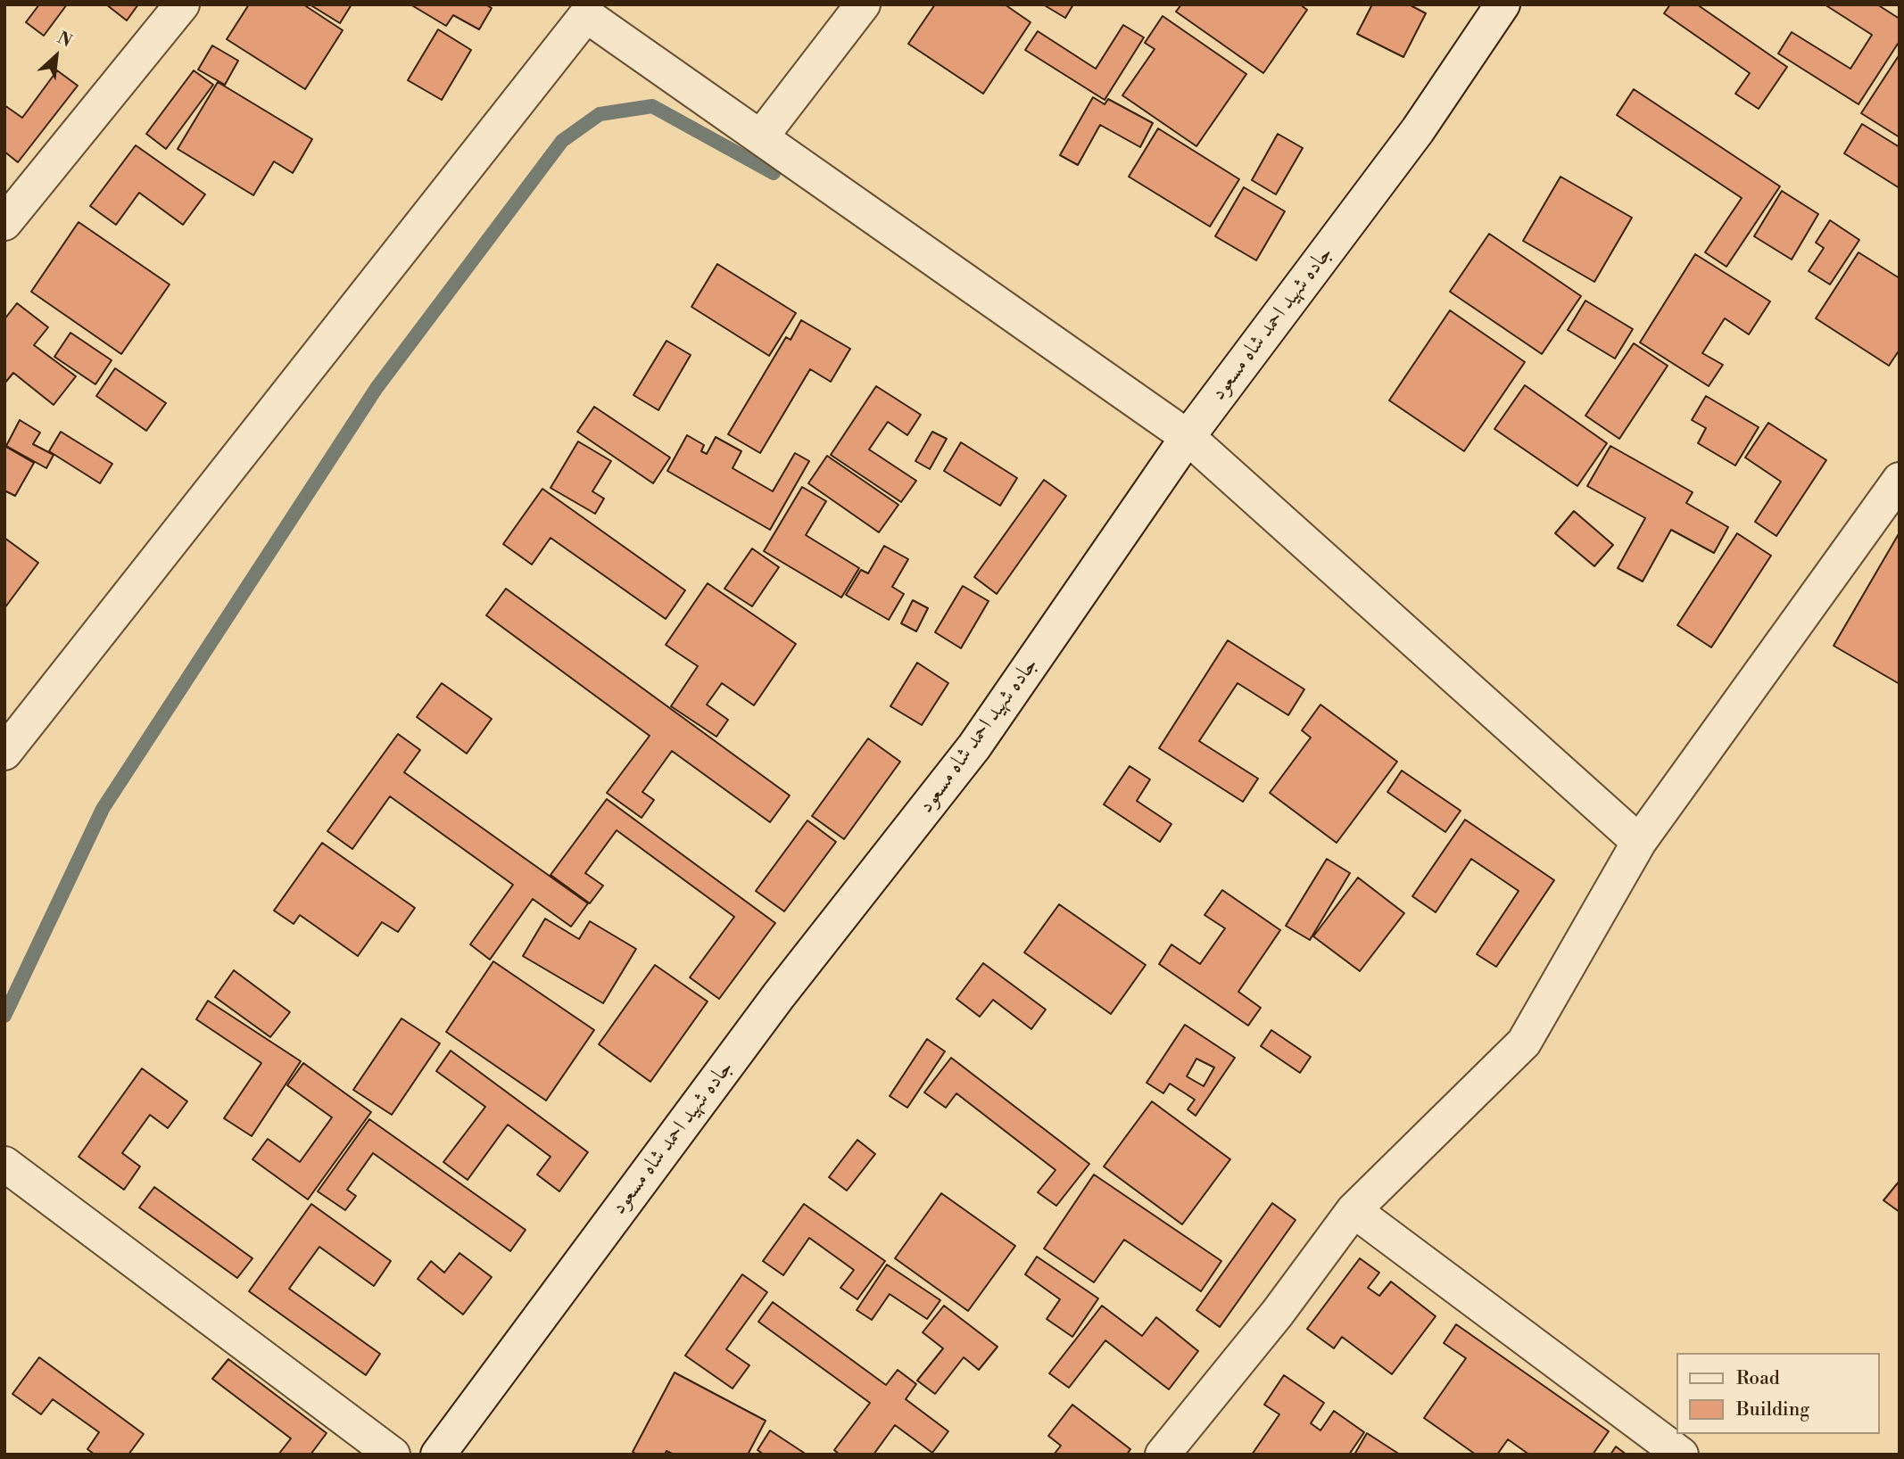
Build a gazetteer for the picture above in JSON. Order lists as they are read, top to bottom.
{
  "streets": {
    "street": ["جاده شهيد احمد شاه مسعود"]
  },
  "legend": ["Road", "Building"],
  "north": "top right"
}
